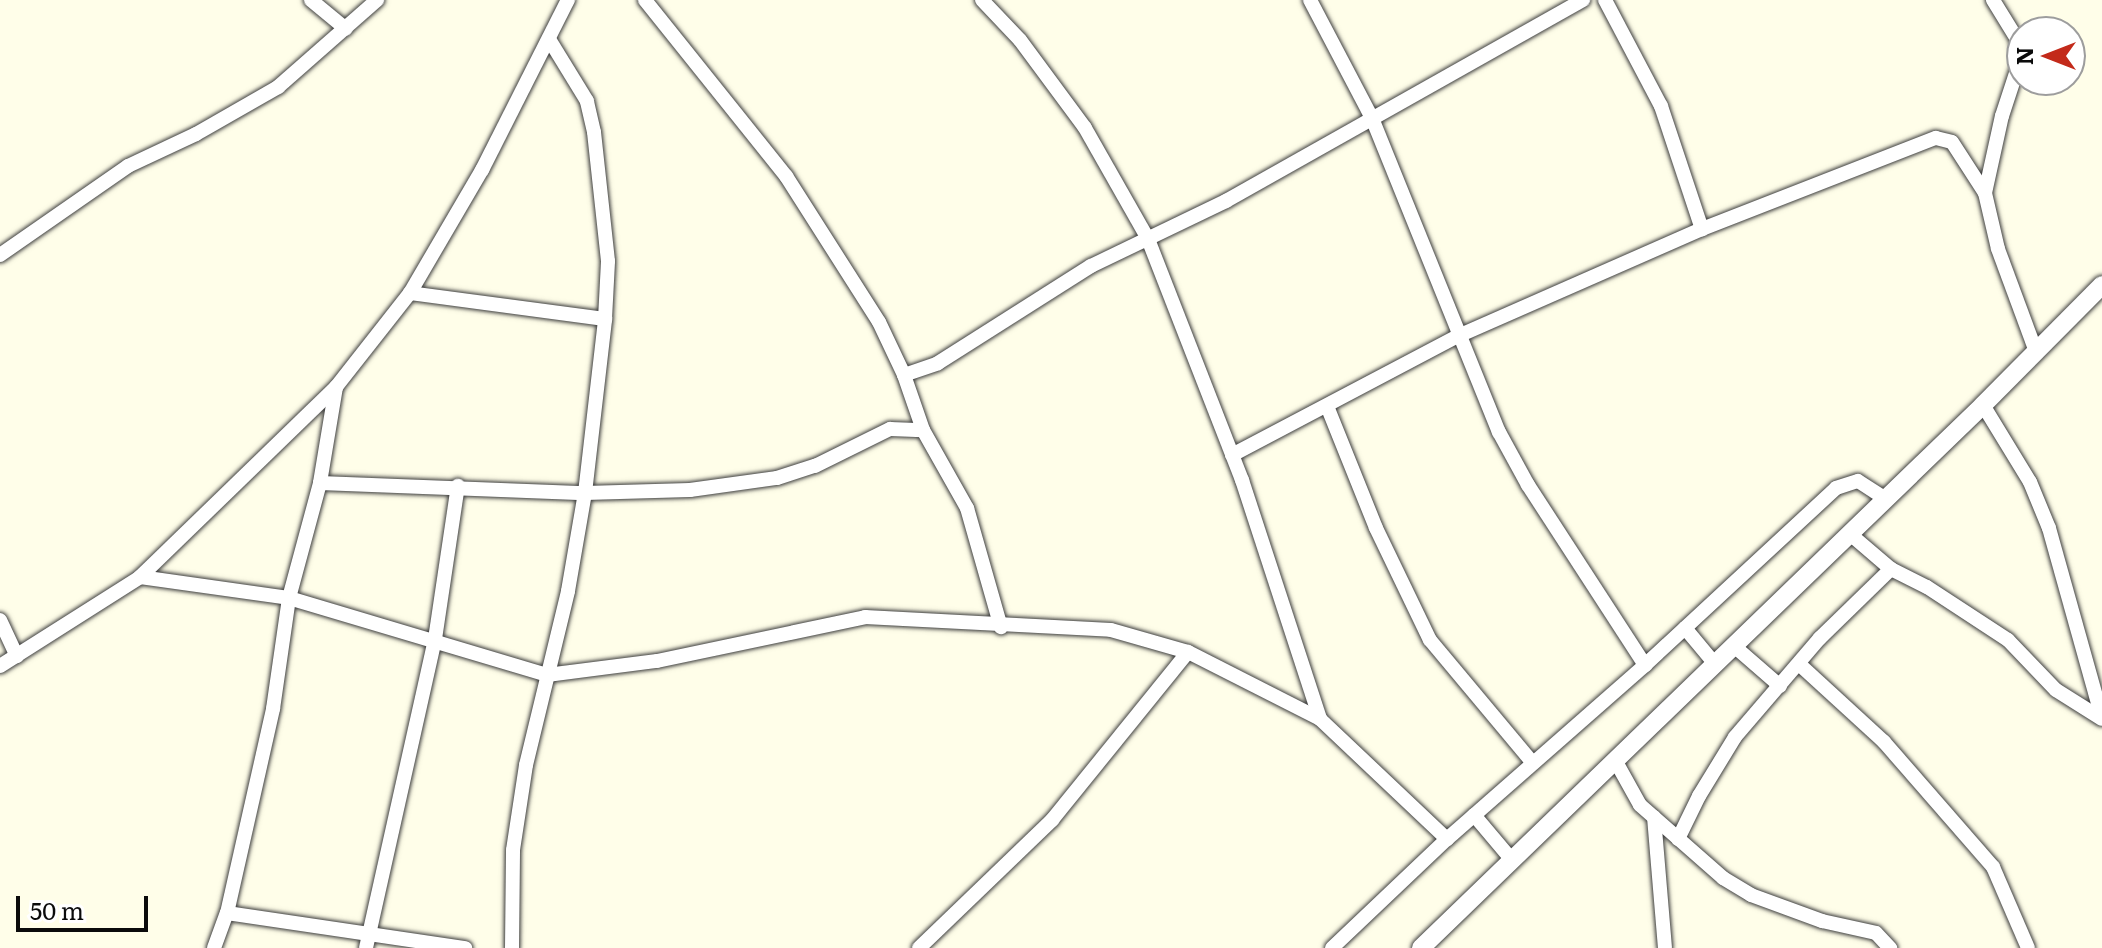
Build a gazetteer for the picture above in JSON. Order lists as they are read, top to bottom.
{
  "scale_bar": "50 m",
  "north": "left"
}
